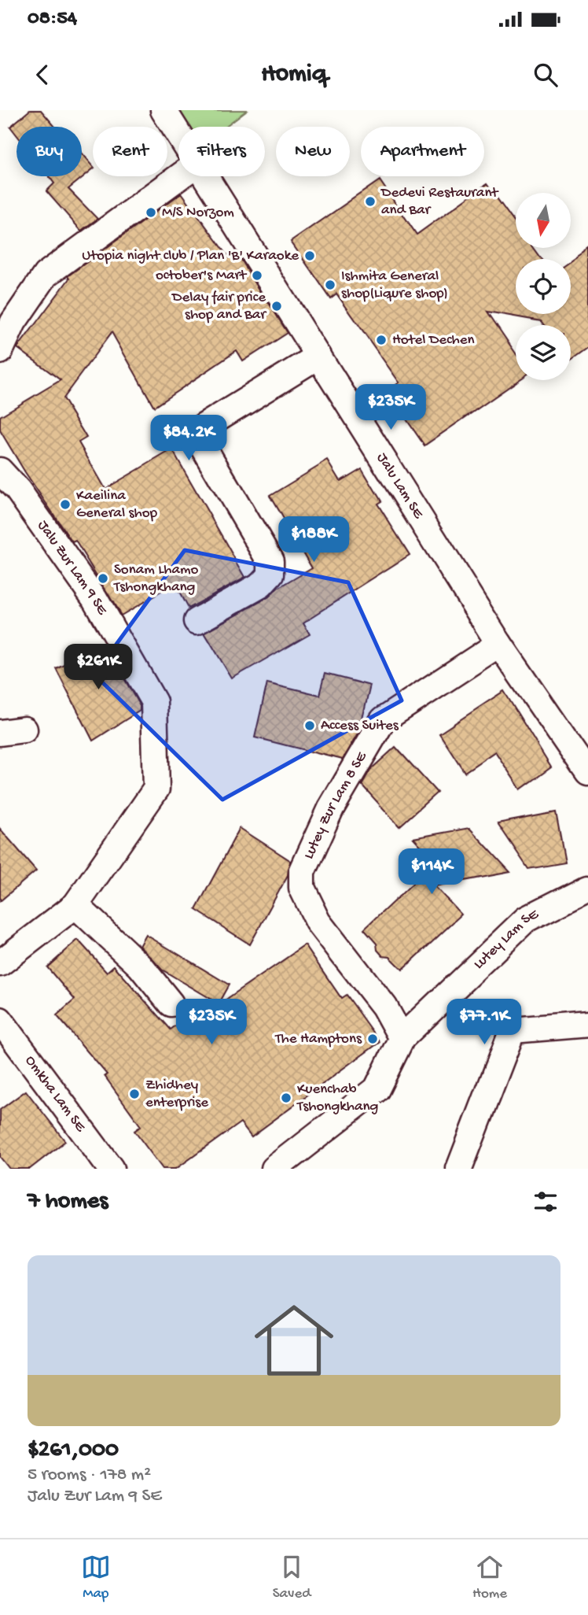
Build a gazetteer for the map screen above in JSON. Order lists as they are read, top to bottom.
{
  "streets": {
    "street": [
      "Jalu Lam SE",
      "Jalu Zur Lam 9 SE",
      "Lutey Zur Lam 8 SE",
      "Lutey Lam SE",
      "Omkha Lam SE"
    ]
  },
  "crossings": [
    ["Jalu Lam SE", "Lutey Zur Lam 8 SE"],
    ["Lutey Zur Lam 8 SE", "Lutey Lam SE"]
  ],
  "places": [
    "Dedevi Restaurant and Bar",
    "M/S Norzom",
    "Utopia night club / Plan 'B' Karaoke",
    "october's Mart",
    "Ishmita General shop(Liqure shop)",
    "Delay fair price shop and Bar",
    "Hotel Dechen",
    "Kaeilina General shop",
    "Sonam Lhamo Tshongkhang",
    "Access Suites",
    "The Hamptons",
    "Zhidhey enterprise",
    "Kuenchab Tshongkhang"
  ],
  "north": "bottom",
  "page": {
    "status": "08:54",
    "header": "Homiq",
    "chip": [
      "Buy",
      "Rent",
      "Filters",
      "New",
      "Apartment"
    ],
    "price": [
      "$235K",
      "$84.2K",
      "$188K",
      "$261K",
      "$114K",
      "$235K",
      "$77.1K"
    ],
    "heading": "7 homes",
    "list": [
      {
        "name": "$261,000",
        "note": "5 rooms · 178 m² · Jalu Zur Lam 9 SE"
      }
    ],
    "tabs": ["Map", "Saved", "Home"]
  }
}
